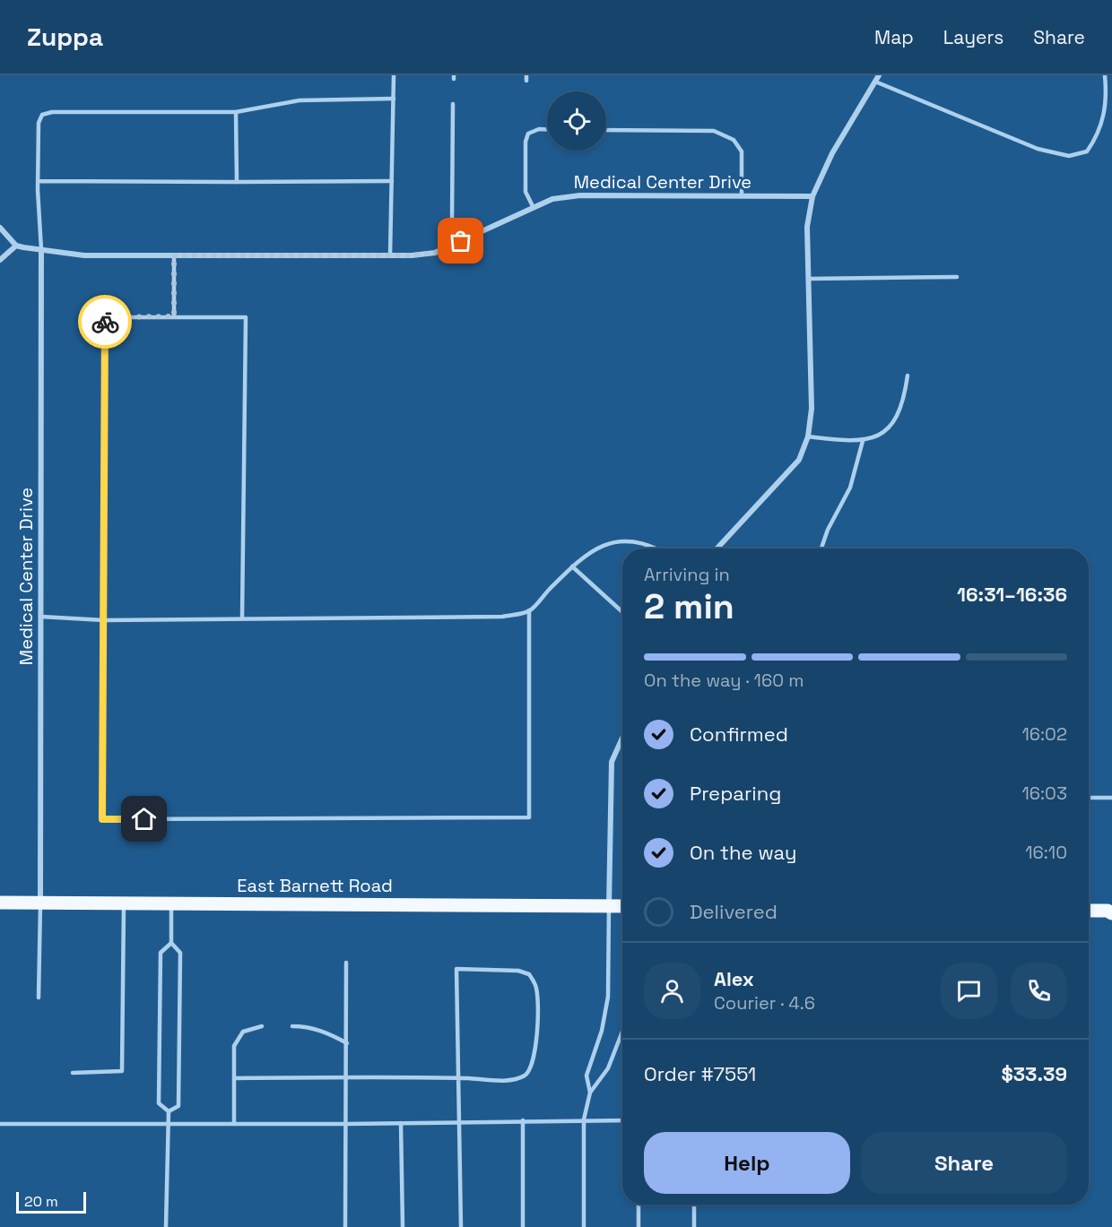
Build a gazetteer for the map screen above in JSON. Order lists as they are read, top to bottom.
{
  "streets": {
    "main road": ["East Barnett Road"],
    "street": ["Medical Center Drive"]
  },
  "crossings": [
    ["Medical Center Drive", "East Barnett Road"]
  ],
  "scale_bar": "20 m",
  "page": {
    "header": "Zuppa",
    "nav": ["Map", "Layers", "Share"],
    "heading": ["2 min", "Arriving in", "16:31–16:36"],
    "panel": [
      "Alex",
      "Courier · 4.6",
      "Order #7551",
      "$33.39"
    ],
    "bar": "On the way · 160 m",
    "list": [
      ["Confirmed", "16:02"],
      ["Preparing", "16:03"],
      ["On the way", "16:10"],
      "Delivered"
    ],
    "buttons": ["Help", "Share"],
    "scale": "20 m"
  }
}
